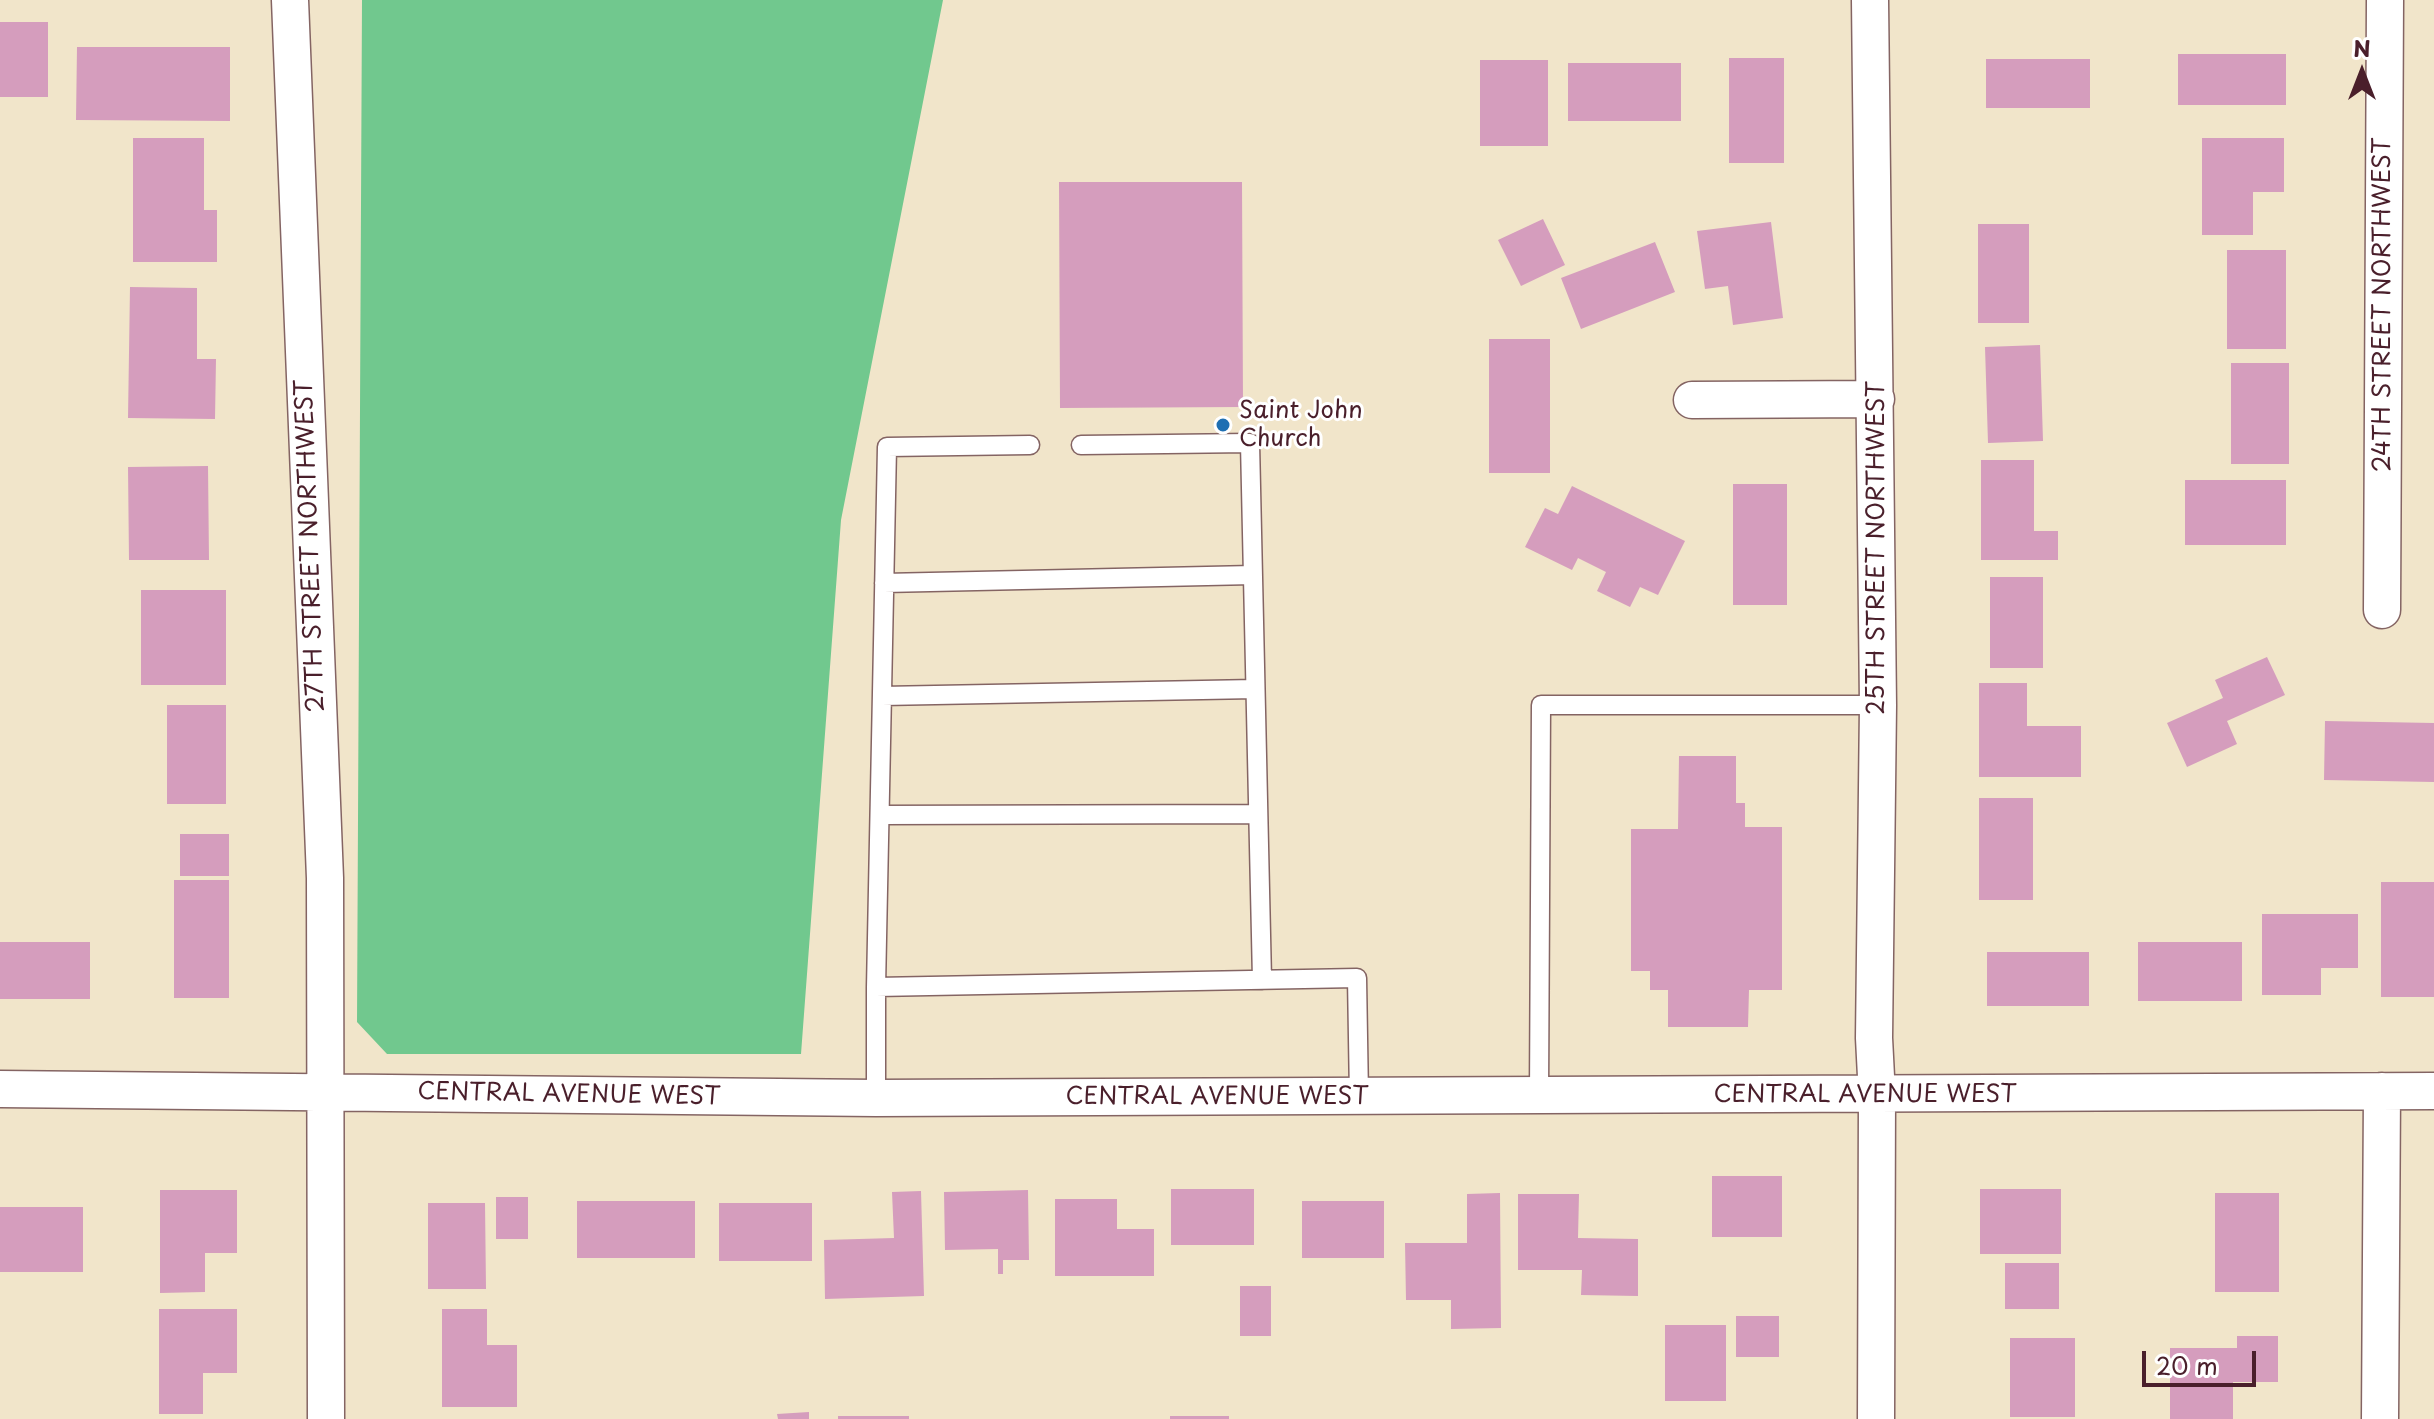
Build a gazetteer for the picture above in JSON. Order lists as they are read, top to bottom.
{
  "streets": {
    "street": [
      "24TH STREET NORTHWEST",
      "27TH STREET NORTHWEST",
      "25TH STREET NORTHWEST",
      "CENTRAL AVENUE WEST"
    ]
  },
  "crossings": [
    ["27TH STREET NORTHWEST", "CENTRAL AVENUE WEST"],
    ["25TH STREET NORTHWEST", "CENTRAL AVENUE WEST"]
  ],
  "places": ["Saint John Church"],
  "scale_bar": "20 m",
  "north": "top"
}
